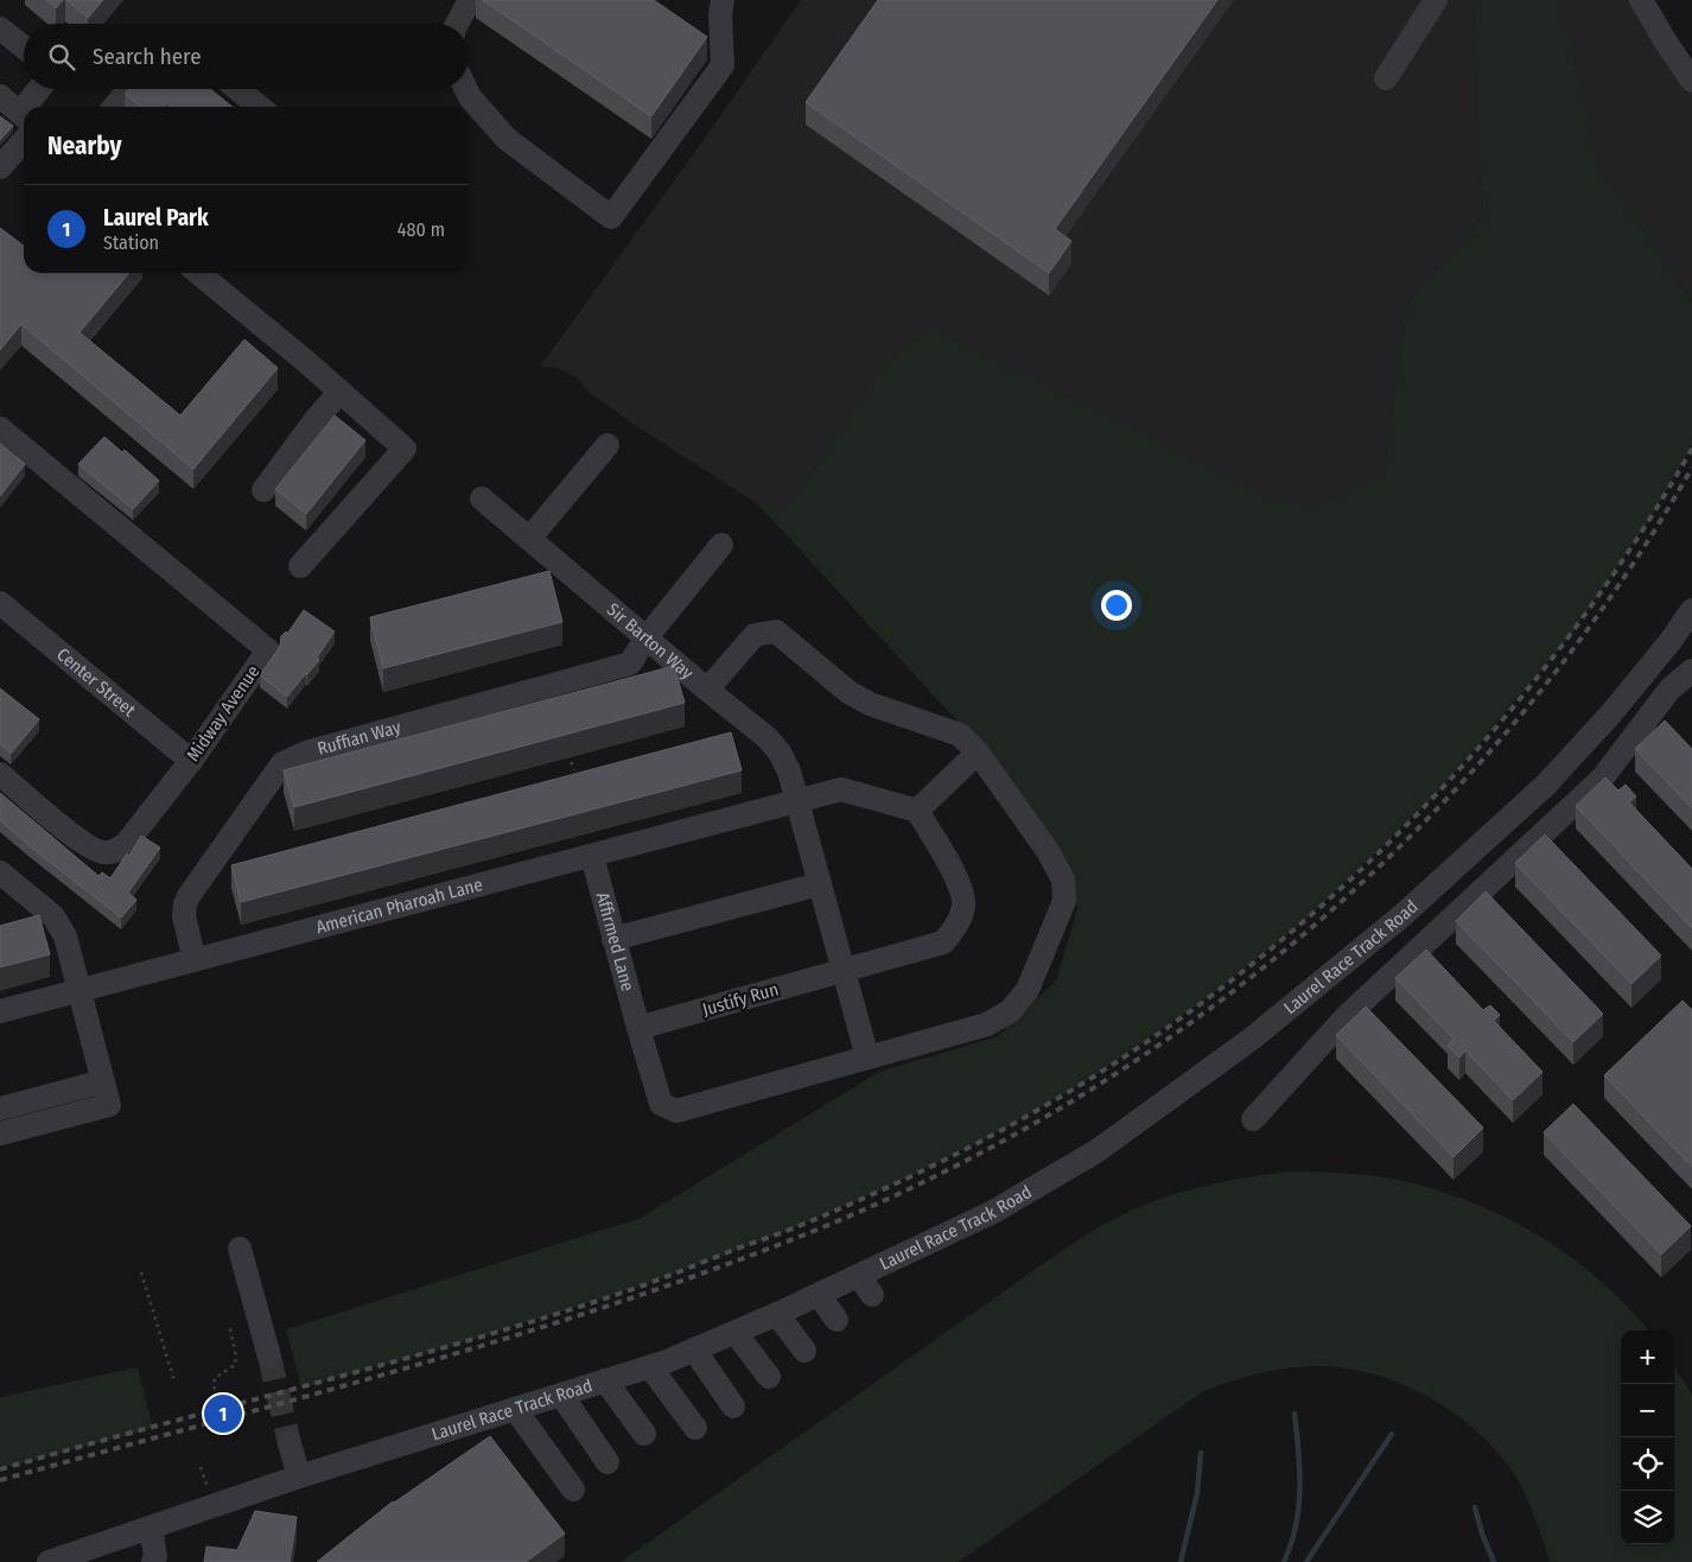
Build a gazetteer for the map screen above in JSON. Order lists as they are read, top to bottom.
{
  "streets": {
    "street": [
      "Sir Barton Way",
      "Center Street",
      "Midway Avenue",
      "Ruffian Way",
      "American Pharoah Lane",
      "Affirmed Lane",
      "Laurel Race Track Road",
      "Justify Run"
    ]
  },
  "crossings": [
    ["Sir Barton Way", "Ruffian Way"],
    ["Sir Barton Way", "American Pharoah Lane"],
    ["Sir Barton Way", "Affirmed Lane"],
    ["Sir Barton Way", "Justify Run"],
    ["Center Street", "Midway Avenue"],
    ["Ruffian Way", "American Pharoah Lane"],
    ["American Pharoah Lane", "Affirmed Lane"],
    ["American Pharoah Lane", "Justify Run"],
    ["Affirmed Lane", "Justify Run"]
  ],
  "page": {
    "search": "Search here",
    "heading": "Nearby",
    "list": [
      {
        "mark": "1",
        "name": "Laurel Park",
        "note": "Station",
        "value": "480 m"
      }
    ],
    "map_buttons": ["+", "−"],
    "pins": "1"
  }
}
